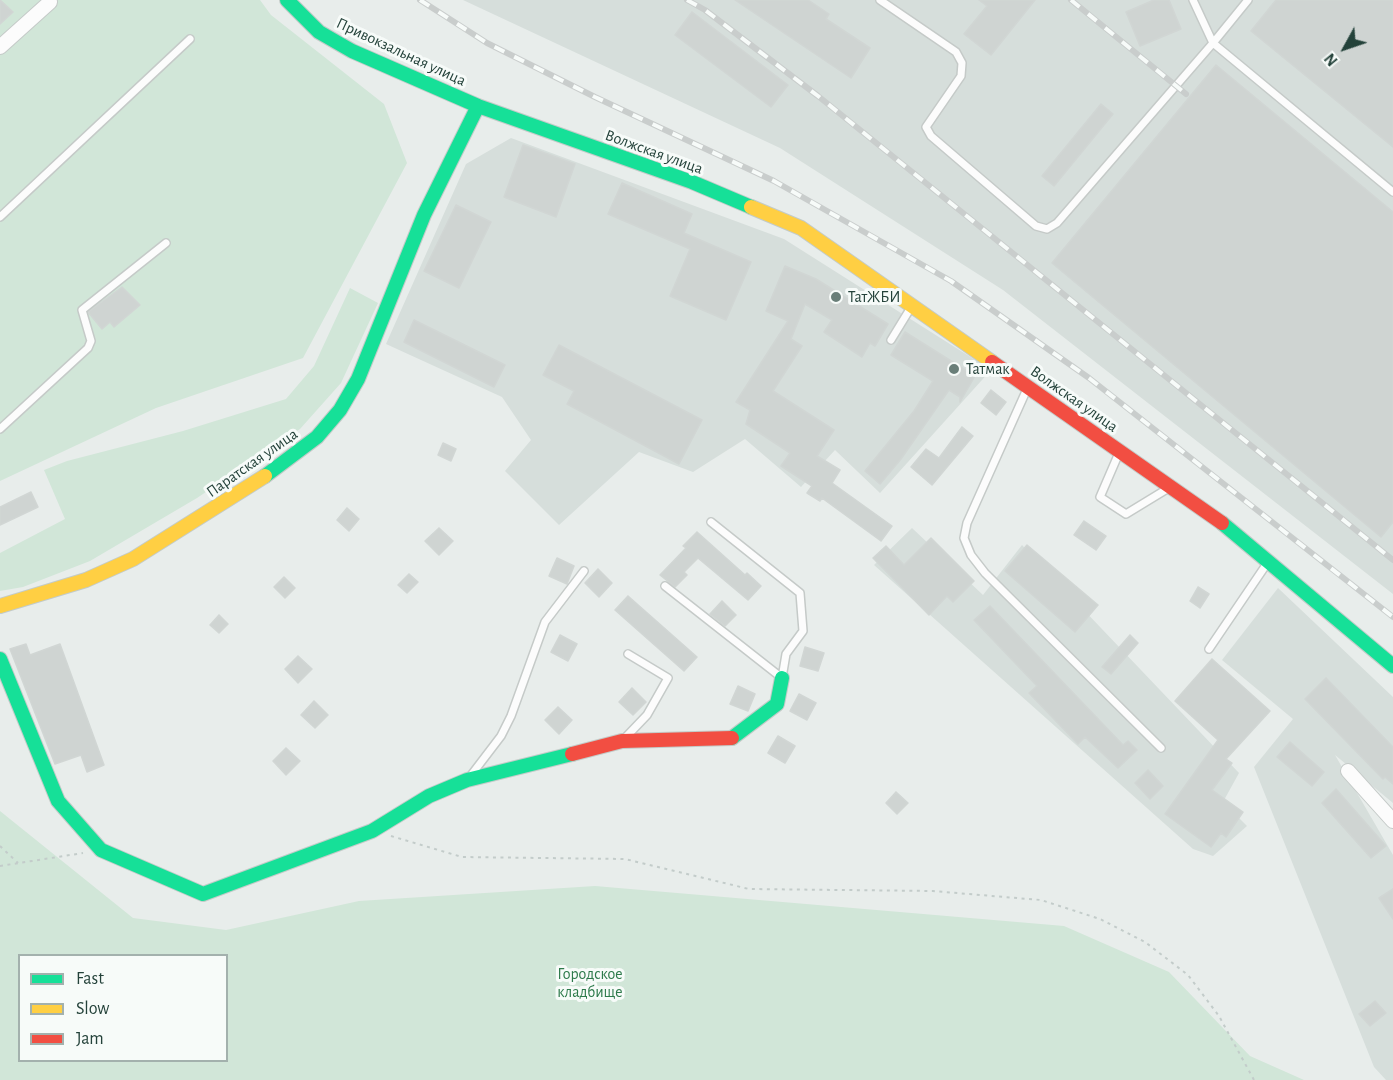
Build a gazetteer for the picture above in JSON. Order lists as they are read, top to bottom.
{
  "streets": {
    "main road": ["Привокзальная улица", "Волжская улица", "Паратская улица"]
  },
  "crossings": [
    ["Привокзальная улица", "Волжская улица"],
    ["Привокзальная улица", "Паратская улица"],
    ["Волжская улица", "Паратская улица"]
  ],
  "parks": ["Городское кладбище"],
  "places": ["ТатЖБИ", "Татмак"],
  "legend": ["Fast", "Slow", "Jam"],
  "north": "bottom left"
}
